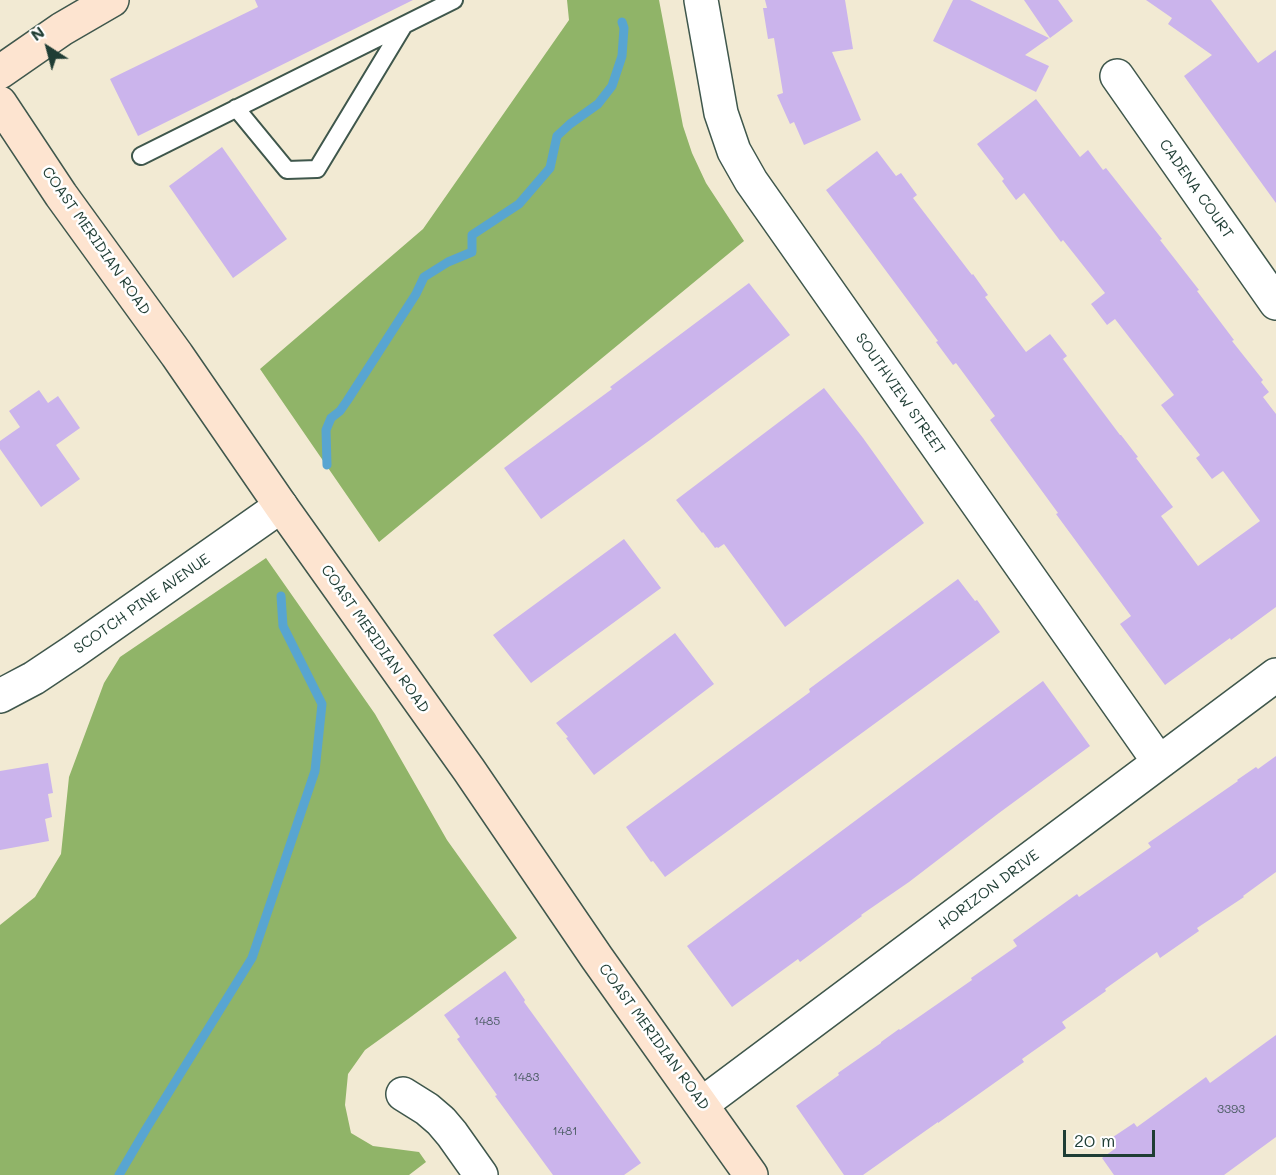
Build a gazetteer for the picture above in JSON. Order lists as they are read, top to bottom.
{
  "streets": {
    "main road": ["COAST MERIDIAN ROAD"],
    "street": [
      "CADENA COURT",
      "SOUTHVIEW STREET",
      "SCOTCH PINE AVENUE",
      "HORIZON DRIVE"
    ]
  },
  "crossings": [
    ["COAST MERIDIAN ROAD", "SCOTCH PINE AVENUE"],
    ["COAST MERIDIAN ROAD", "HORIZON DRIVE"],
    ["SOUTHVIEW STREET", "HORIZON DRIVE"]
  ],
  "house_numbers": [
    "1485",
    "1483",
    "3393",
    "1481"
  ],
  "scale_bar": "20 m",
  "north": "top left"
}
